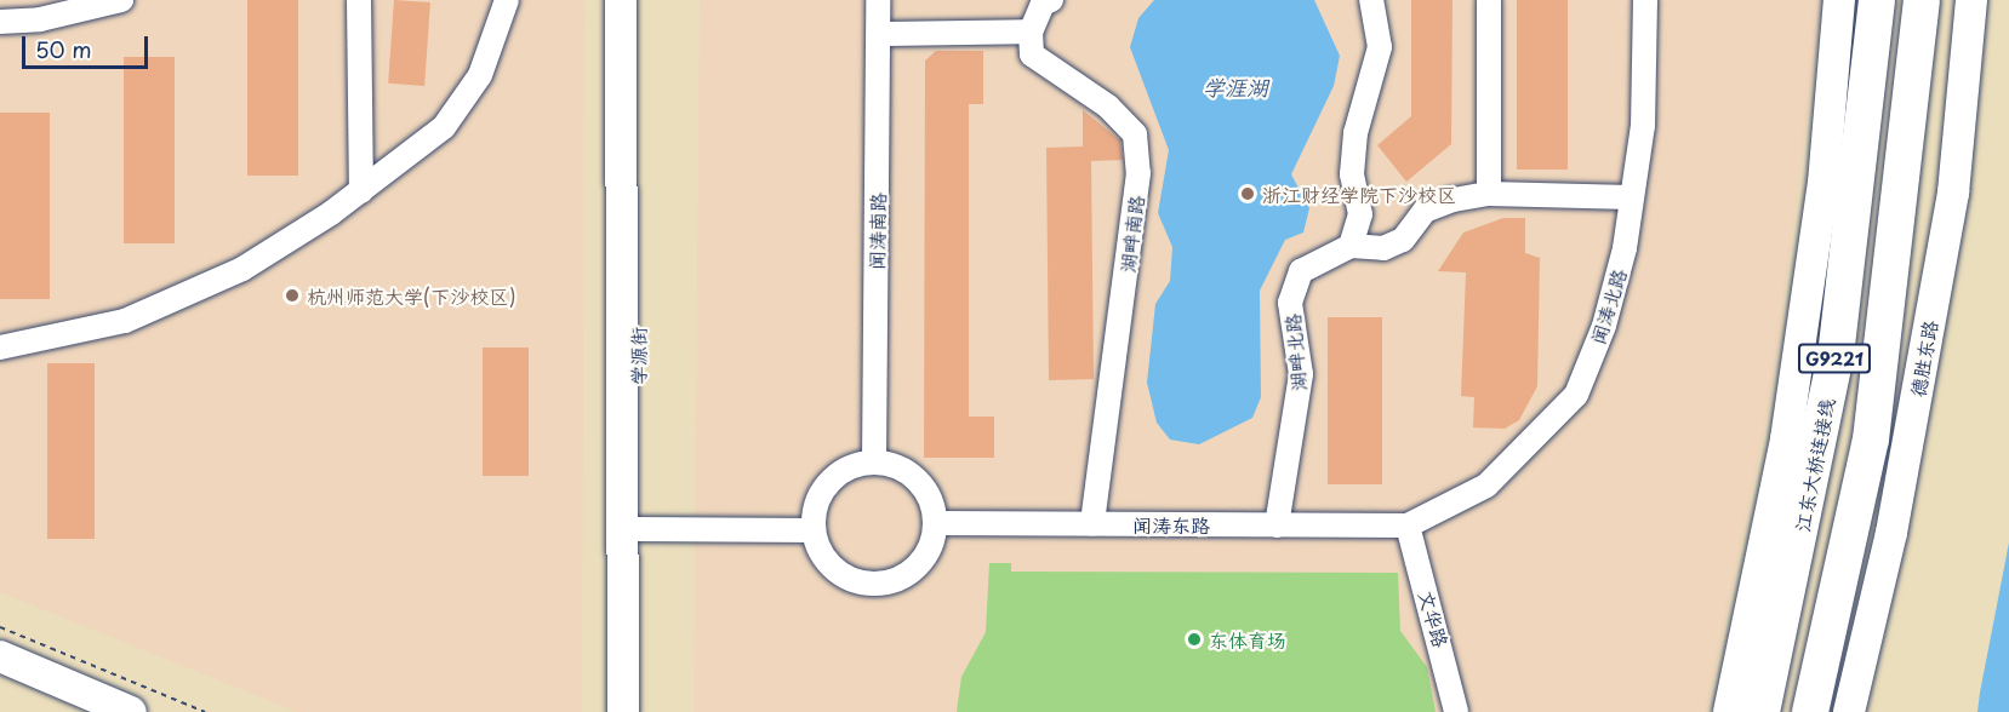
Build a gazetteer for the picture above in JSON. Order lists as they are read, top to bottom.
{
  "streets": {
    "highway": ["G9221", "江东大桥连接线"],
    "main road": ["学源街", "德胜东路"],
    "street": [
      "闻涛南路",
      "湖畔南路",
      "闻涛北路",
      "湖畔北路",
      "闻涛东路",
      "文华路"
    ]
  },
  "crossings": [
    ["闻涛南路", "闻涛东路"],
    ["湖畔南路", "闻涛东路"],
    ["闻涛北路", "闻涛东路"],
    ["闻涛北路", "文华路"],
    ["湖畔北路", "闻涛东路"],
    ["闻涛东路", "文华路"]
  ],
  "water": ["学涯湖"],
  "places": ["浙江财经学院下沙校区", "杭州师范大学(下沙校区)", "东体育场"],
  "scale_bar": "50 m"
}
